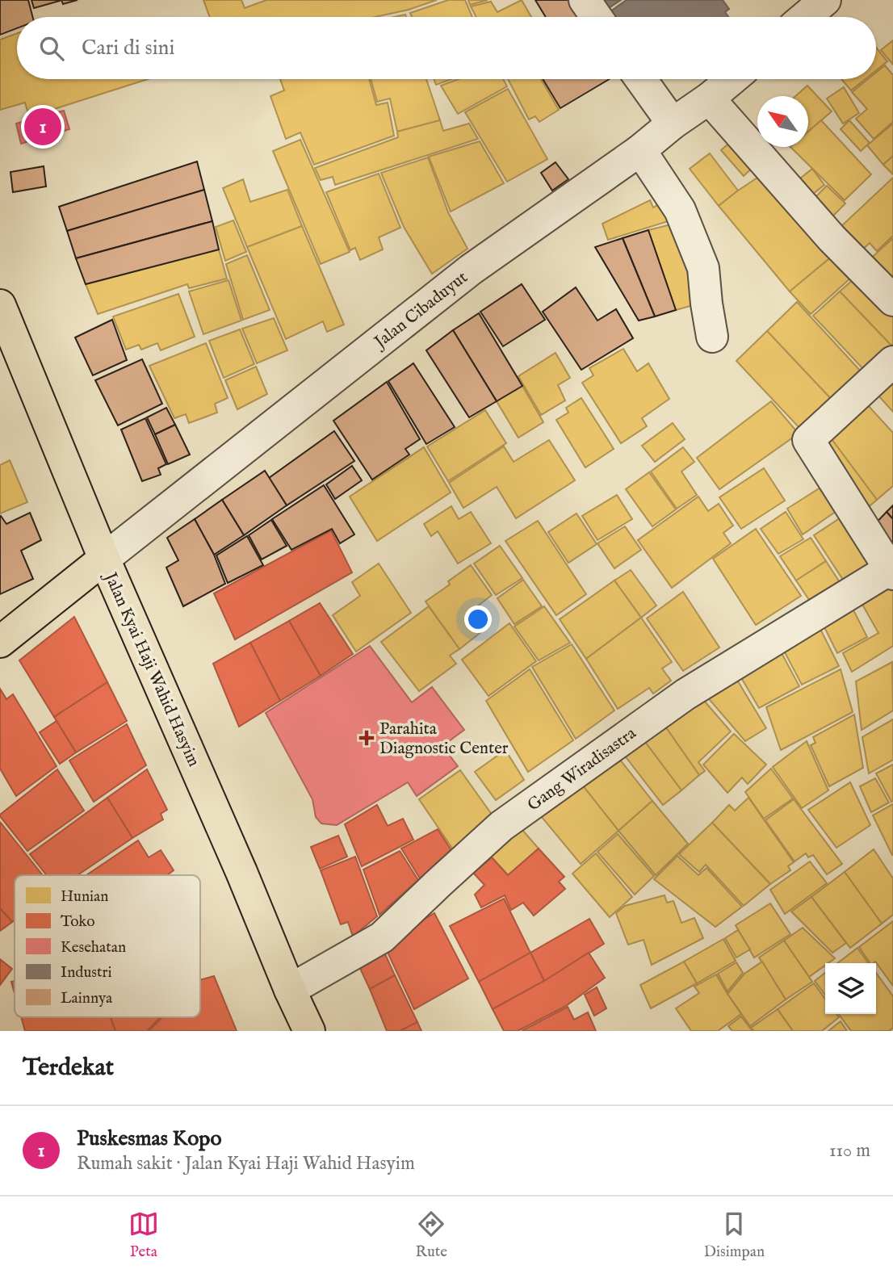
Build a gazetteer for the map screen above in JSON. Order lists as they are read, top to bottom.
{
  "streets": {
    "main road": ["Jalan Kyai Haji Wahid Hasyim"],
    "street": ["Jalan Cibaduyut", "Gang Wiradisastra"]
  },
  "crossings": [
    ["Jalan Cibaduyut", "Jalan Kyai Haji Wahid Hasyim"],
    ["Jalan Kyai Haji Wahid Hasyim", "Gang Wiradisastra"]
  ],
  "places": {
    "health": ["Parahita Diagnostic Center"]
  },
  "legend": [
    "Hunian",
    "Toko",
    "Kesehatan",
    "Industri",
    "Lainnya"
  ],
  "north": "top left",
  "page": {
    "search": "Cari di sini",
    "pins": "1",
    "heading": "Terdekat",
    "list": [
      {
        "mark": "1",
        "name": "Puskesmas Kopo",
        "note": "Rumah sakit · Jalan Kyai Haji Wahid Hasyim",
        "value": "110 m"
      }
    ],
    "nav": ["Peta", "Rute", "Disimpan"]
  }
}
